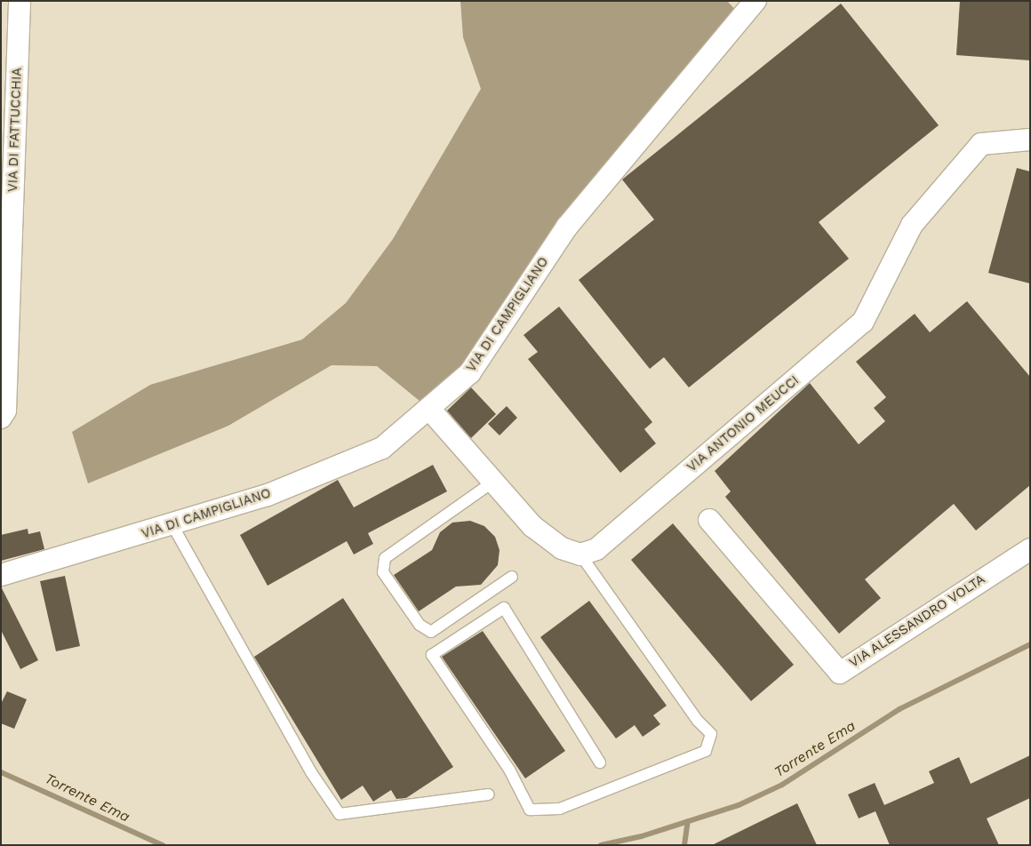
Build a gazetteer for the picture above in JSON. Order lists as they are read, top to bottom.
{
  "streets": {
    "street": [
      "VIA DI FATTUCCHIA",
      "VIA DI CAMPIGLIANO",
      "VIA ANTONIO MEUCCI",
      "VIA ALESSANDRO VOLTA"
    ]
  },
  "water": ["Torrente Ema"]
}
